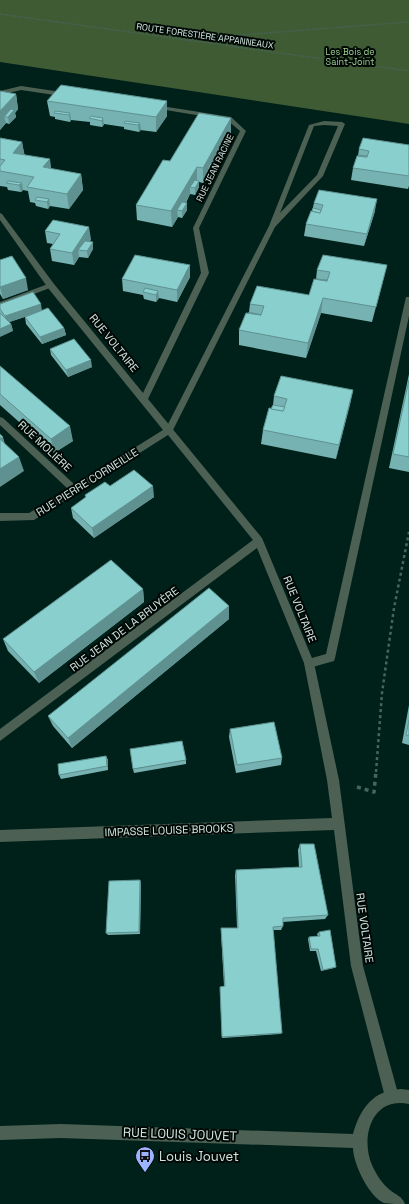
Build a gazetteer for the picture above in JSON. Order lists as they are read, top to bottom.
{
  "streets": {
    "street": [
      "RUE JEAN RACINE",
      "RUE VOLTAIRE",
      "RUE MOLIÈRE",
      "RUE PIERRE CORNEILLE",
      "RUE JEAN DE LA BRUYÈRE",
      "IMPASSE LOUISE BROOKS",
      "RUE LOUIS JOUVET"
    ],
    "path": ["ROUTE FORESTIÈRE APPANNEAUX"]
  },
  "crossings": [
    ["RUE JEAN RACINE", "RUE VOLTAIRE"],
    ["RUE VOLTAIRE", "RUE PIERRE CORNEILLE"],
    ["RUE VOLTAIRE", "RUE JEAN DE LA BRUYÈRE"],
    ["RUE VOLTAIRE", "IMPASSE LOUISE BROOKS"],
    ["RUE MOLIÈRE", "RUE PIERRE CORNEILLE"]
  ],
  "parks": ["Les Bois de Saint-Joint"],
  "places": {
    "bus stop": ["Louis Jouvet"]
  }
}
